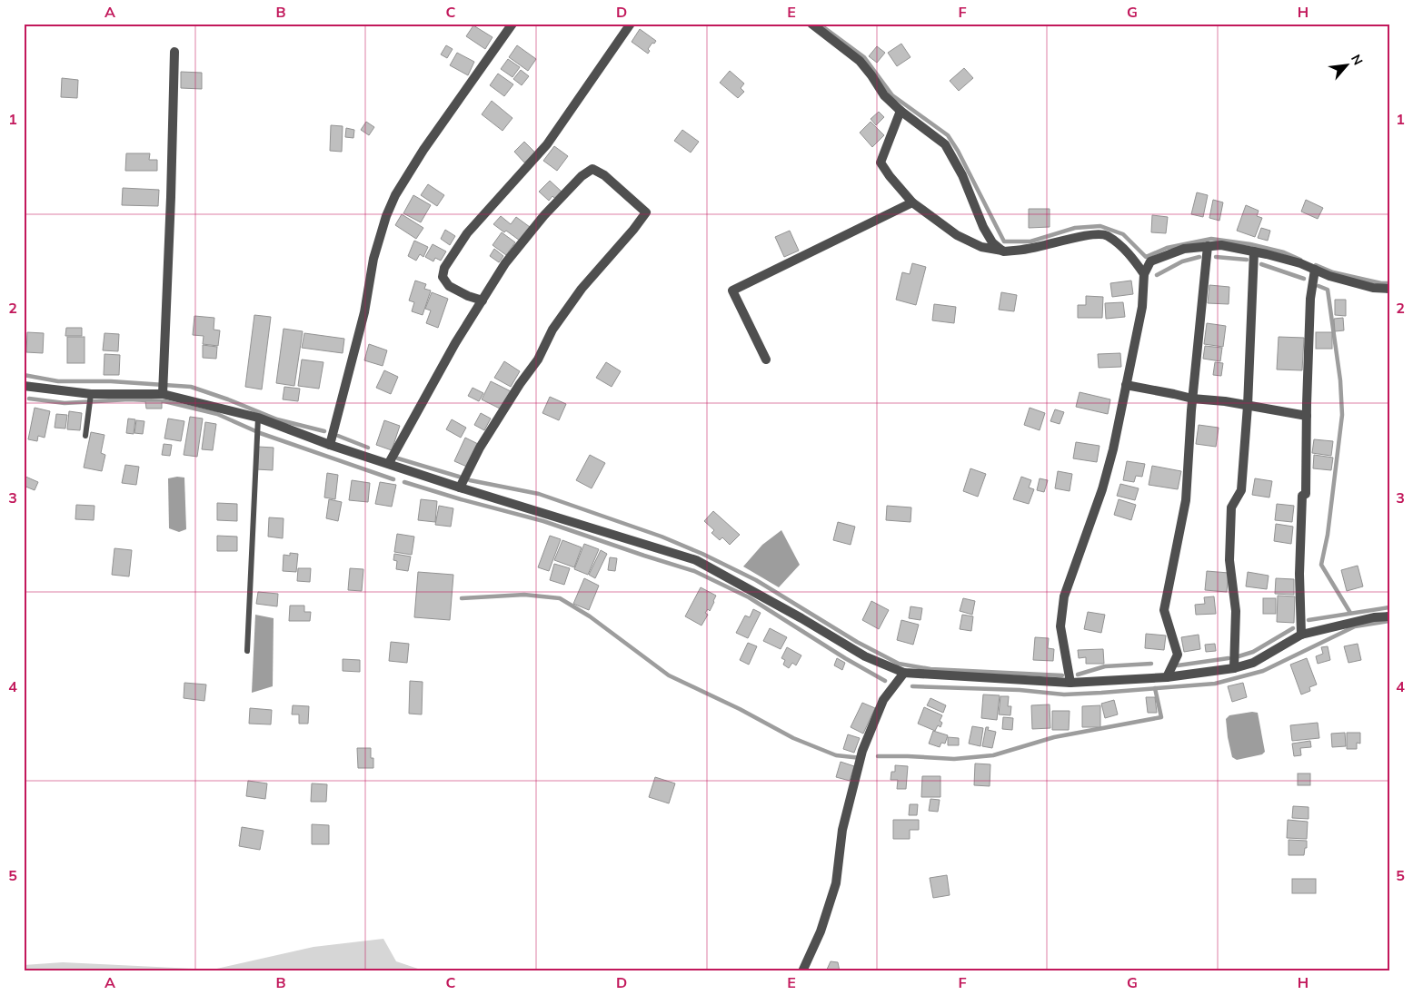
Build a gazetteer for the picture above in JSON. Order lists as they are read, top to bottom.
{
  "north": "top right",
  "grid": {
    "columns": [
      "A",
      "B",
      "C",
      "D",
      "E",
      "F",
      "G",
      "H"
    ],
    "rows": [
      "1",
      "2",
      "3",
      "4",
      "5"
    ]
  }
}
